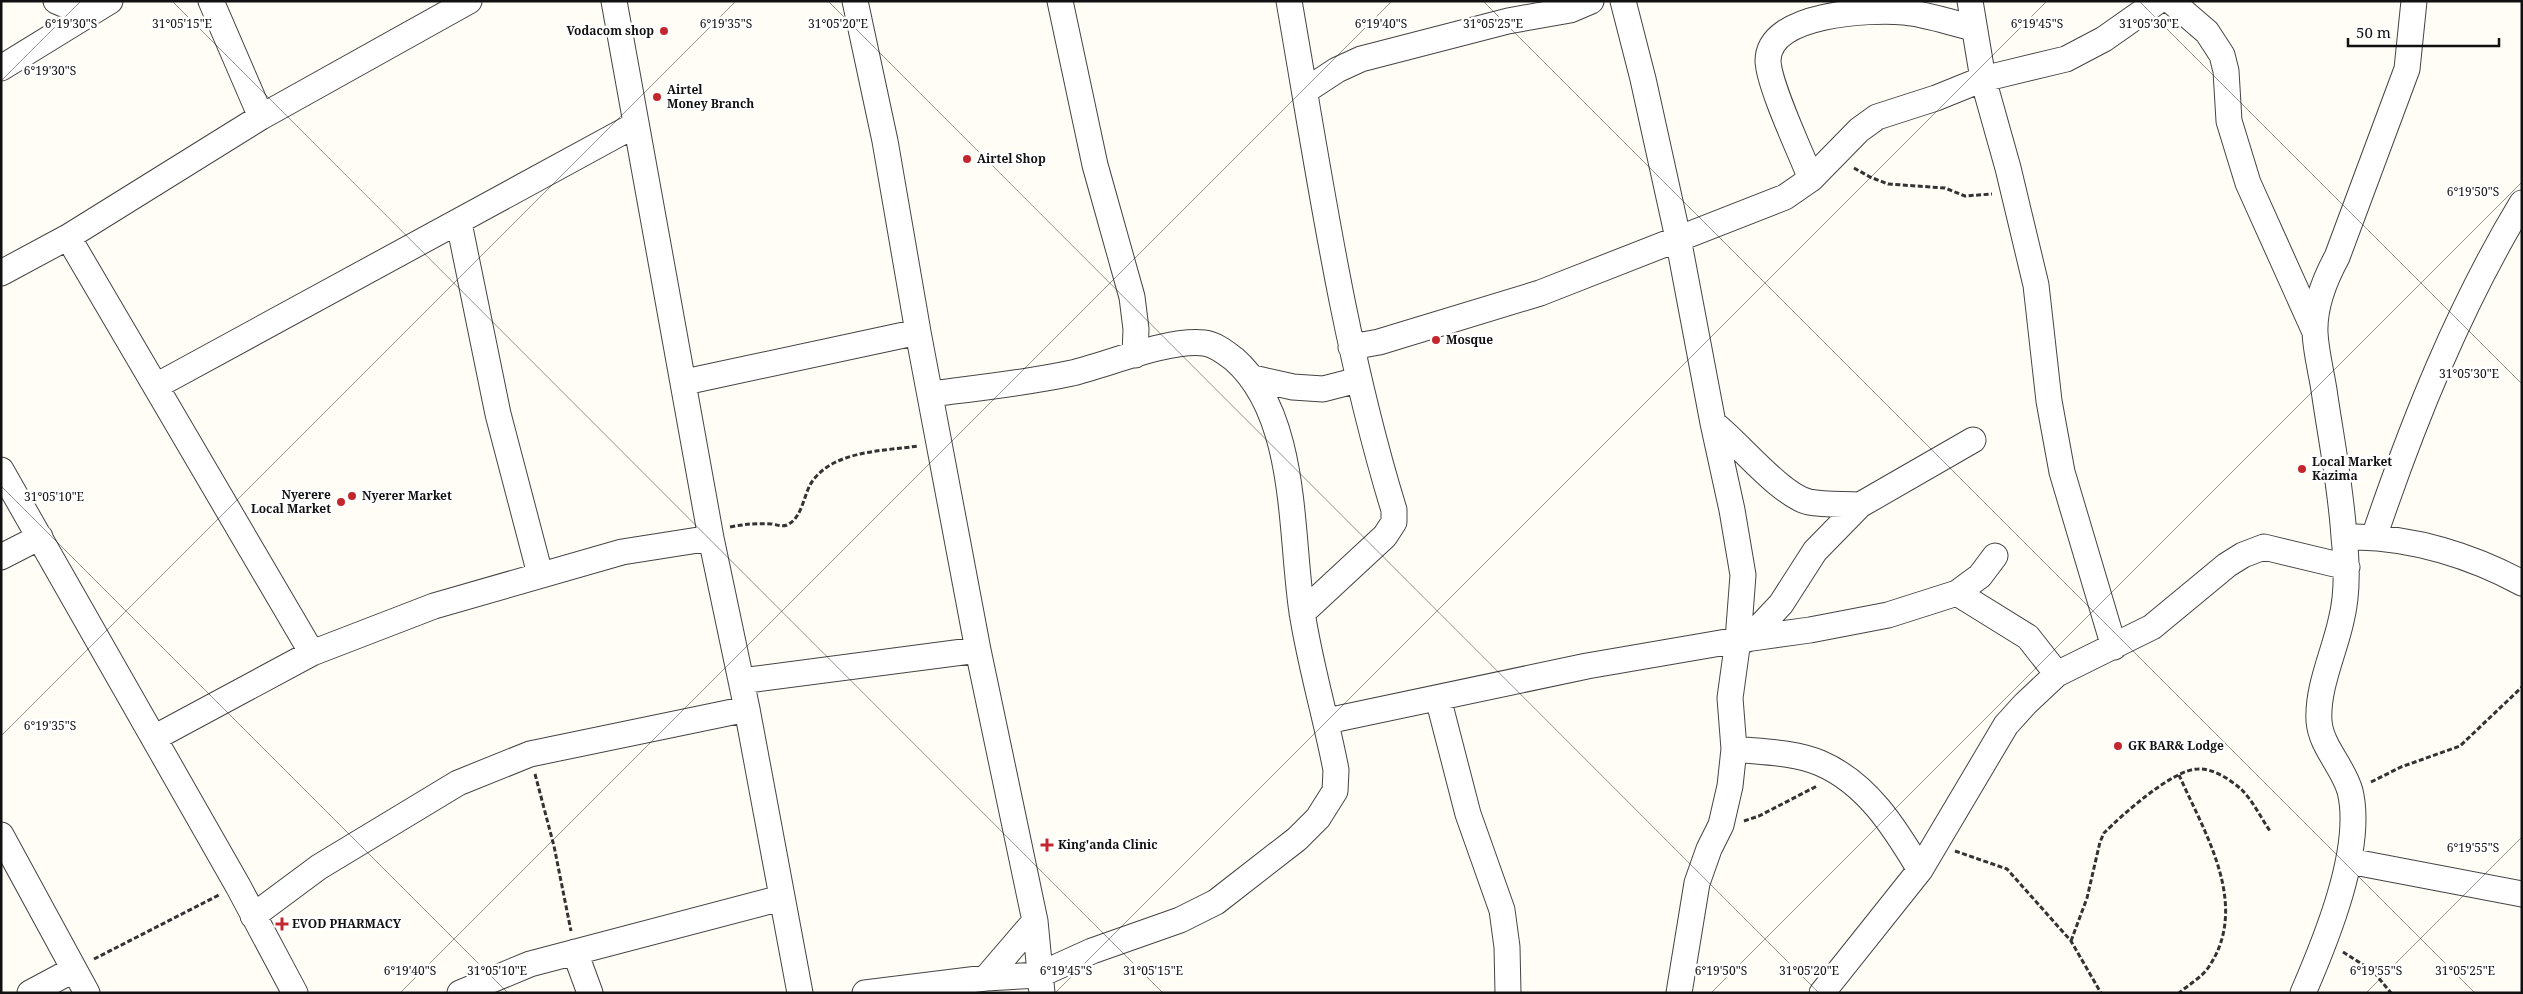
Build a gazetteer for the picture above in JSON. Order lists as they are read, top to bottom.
{
  "places": {
    "other": [
      "Vodacom shop",
      "Airtel Money Branch",
      "Airtel Shop",
      "Mosque",
      "Local Market Kazima",
      "Nyerer Market",
      "Nyerere Local Market",
      "GK BAR& Lodge"
    ],
    "health": ["King'anda Clinic", "EVOD PHARMACY"]
  },
  "scale_bar": "50 m",
  "coordinates": [
    "6°19'30\"S",
    "31°05'15\"E",
    "6°19'35\"S",
    "31°05'20\"E",
    "31°05'25\"E",
    "31°05'30\"E",
    "6°19'40\"S",
    "6°19'45\"S",
    "6°19'50\"S",
    "31°05'10\"E",
    "6°19'55\"S"
  ]
}
